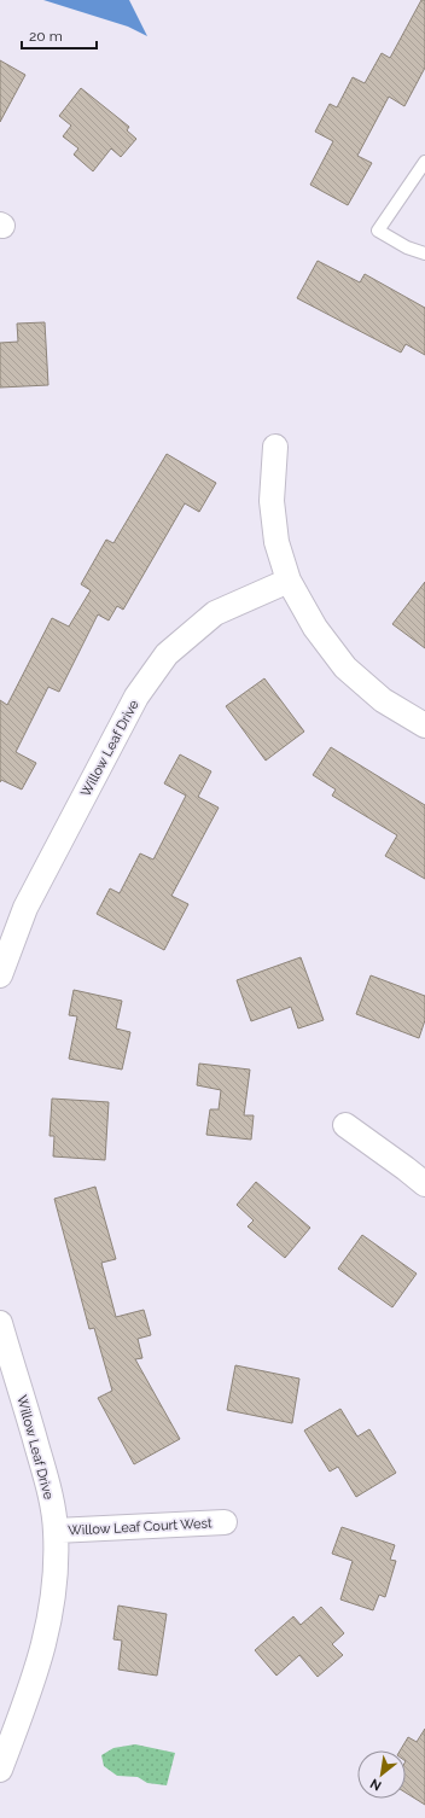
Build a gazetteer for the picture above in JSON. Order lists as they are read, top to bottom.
{
  "streets": {
    "street": ["Willow Leaf Drive", "Willow Leaf Court West"]
  },
  "crossings": [
    ["Willow Leaf Drive", "Willow Leaf Court West"]
  ],
  "scale_bar": "20 m",
  "north": "bottom left"
}
